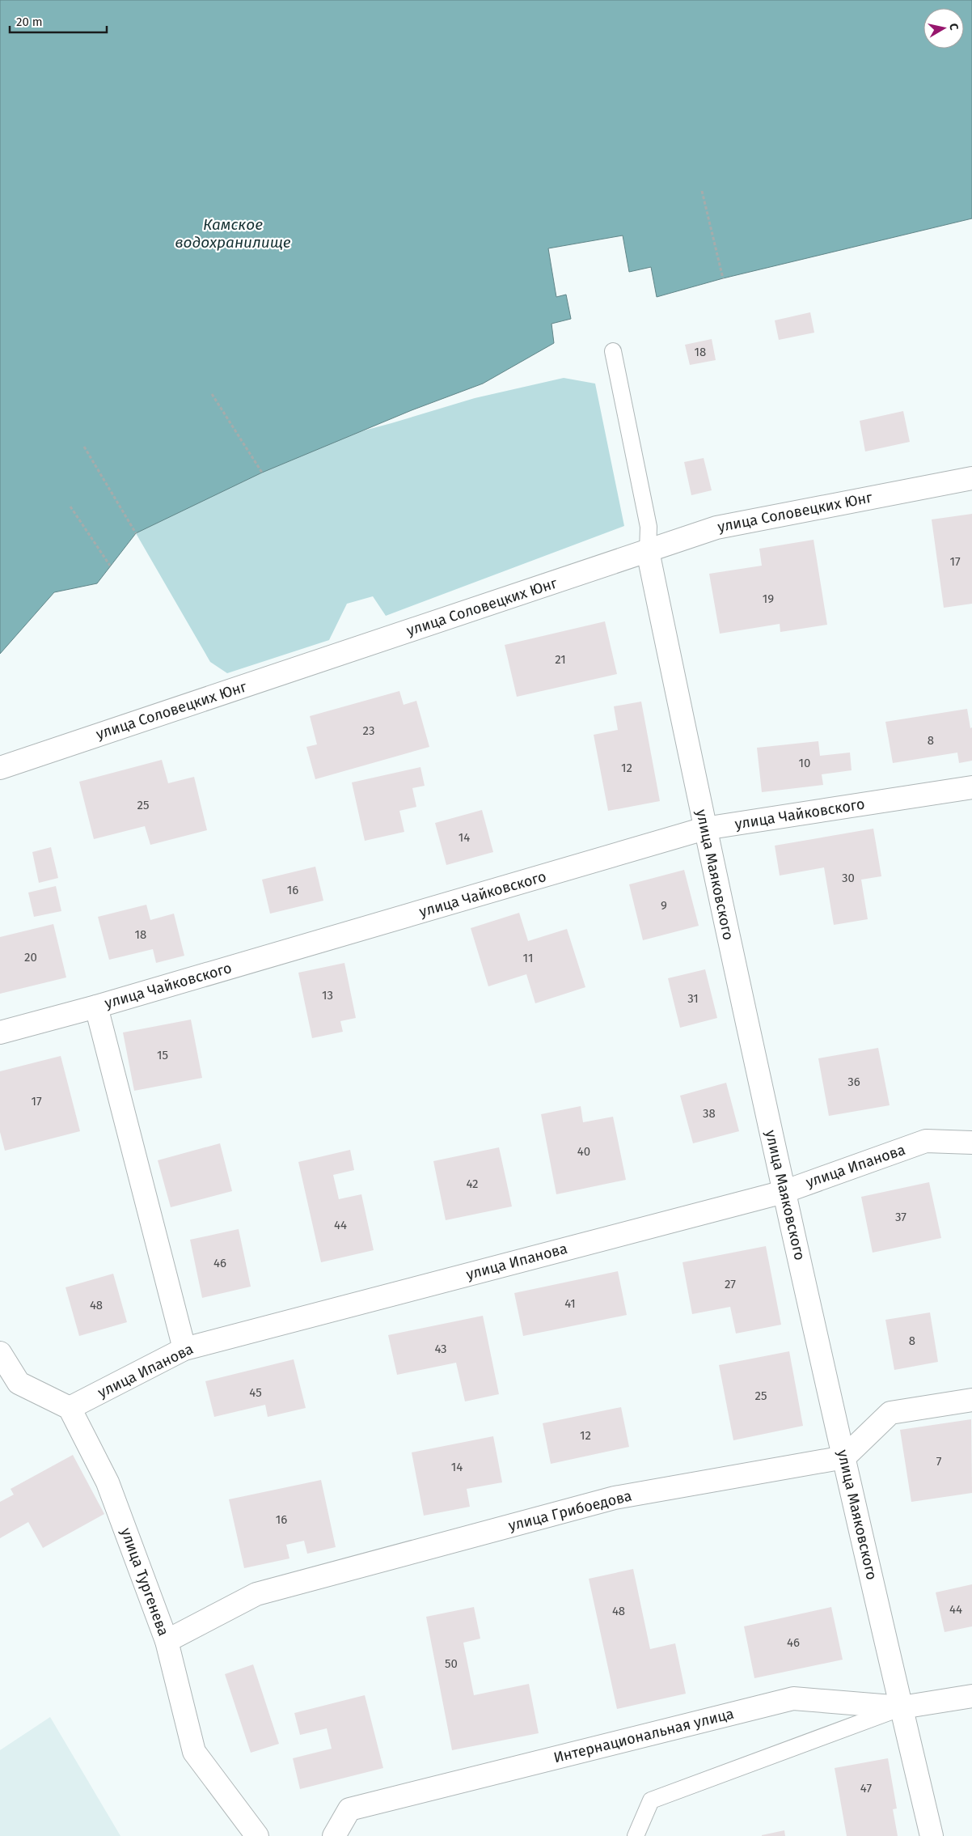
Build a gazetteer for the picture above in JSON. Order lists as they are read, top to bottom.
{
  "streets": {
    "street": [
      "улица Соловецких Юнг",
      "улица Чайковского",
      "улица Маяковского",
      "улица Ипанова",
      "улица Грибоедова",
      "улица Тургенева",
      "Интернациональная улица"
    ]
  },
  "crossings": [
    ["улица Соловецких Юнг", "улица Маяковского"],
    ["улица Чайковского", "улица Маяковского"],
    ["улица Маяковского", "улица Ипанова"],
    ["улица Маяковского", "улица Грибоедова"],
    ["улица Маяковского", "Интернациональная улица"],
    ["улица Ипанова", "улица Тургенева"],
    ["улица Грибоедова", "улица Тургенева"]
  ],
  "water": ["Камское водохранилище"],
  "house_numbers": [
    "18",
    "17",
    "19",
    "21",
    "23",
    "8",
    "10",
    "12",
    "25",
    "14",
    "30",
    "16",
    "9",
    "18",
    "20",
    "11",
    "13",
    "31",
    "15",
    "36",
    "17",
    "38",
    "40",
    "42",
    "37",
    "44",
    "46",
    "27",
    "41",
    "48",
    "8",
    "43",
    "45",
    "25",
    "12",
    "7",
    "14",
    "16",
    "44",
    "48",
    "46",
    "50",
    "47"
  ],
  "scale_bar": "20 m",
  "north": "right"
}
